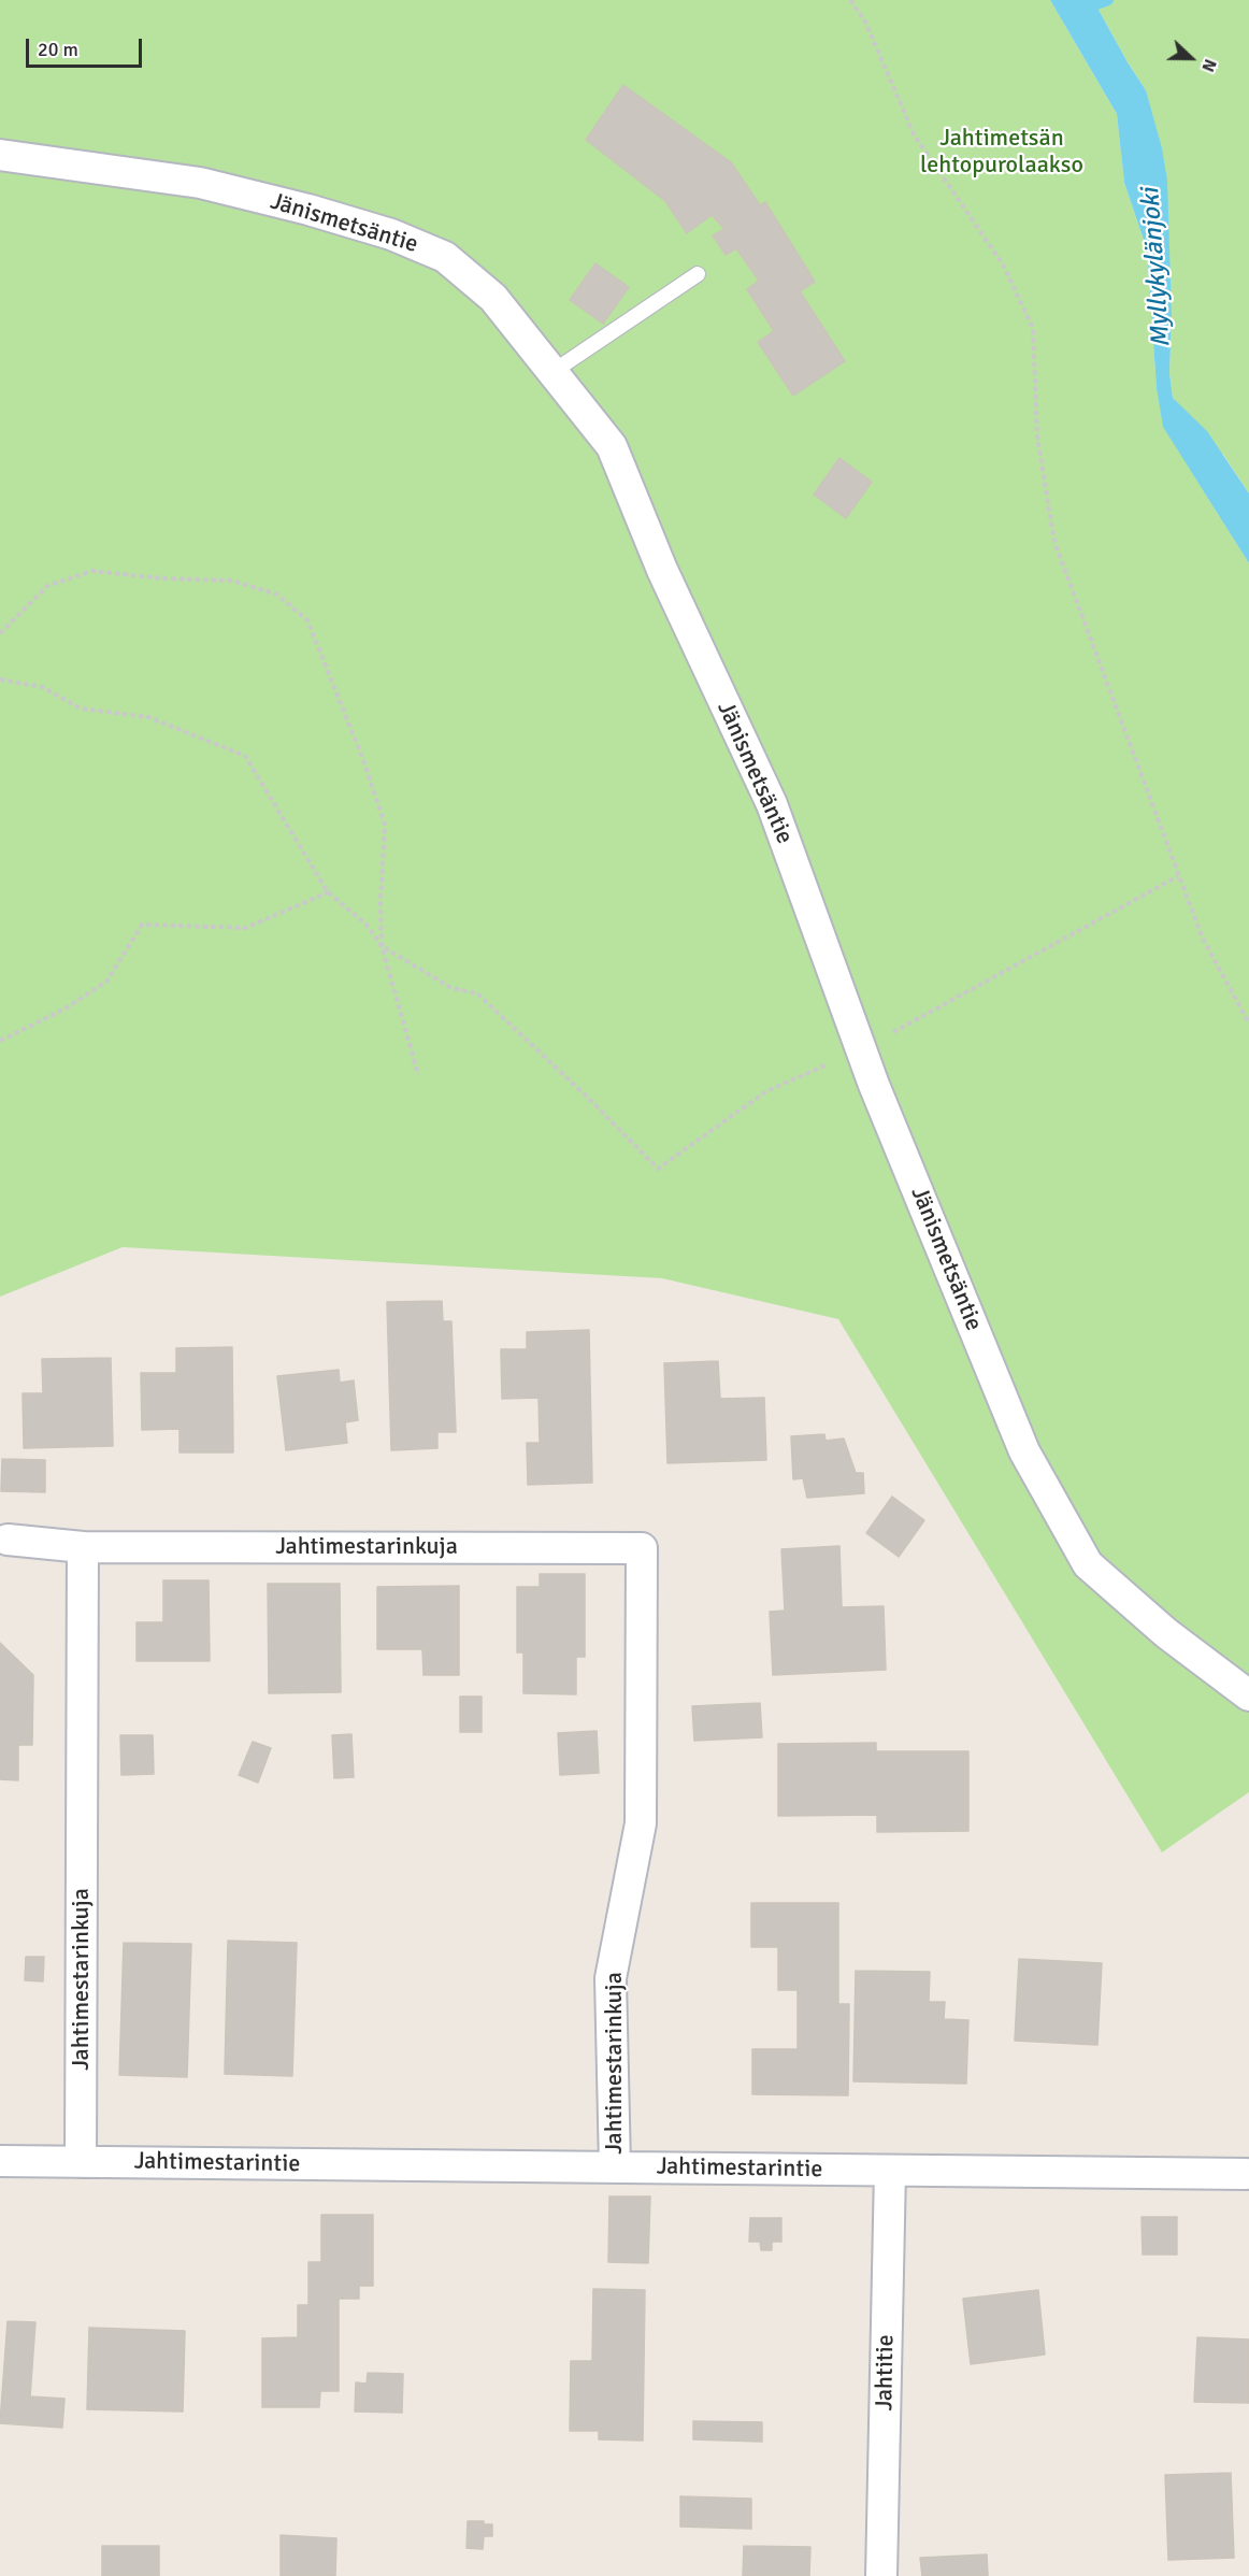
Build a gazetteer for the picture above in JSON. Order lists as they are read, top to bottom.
{
  "streets": {
    "street": [
      "Jänismetsäntie",
      "Jahtimestarinkuja",
      "Jahtimestarintie",
      "Jahtitie"
    ]
  },
  "crossings": [
    ["Jahtimestarinkuja", "Jahtimestarintie"],
    ["Jahtimestarintie", "Jahtitie"]
  ],
  "water": ["Myllykylänjoki"],
  "parks": ["Jahtimetsän lehtopurolaakso"],
  "scale_bar": "20 m",
  "north": "right"
}
